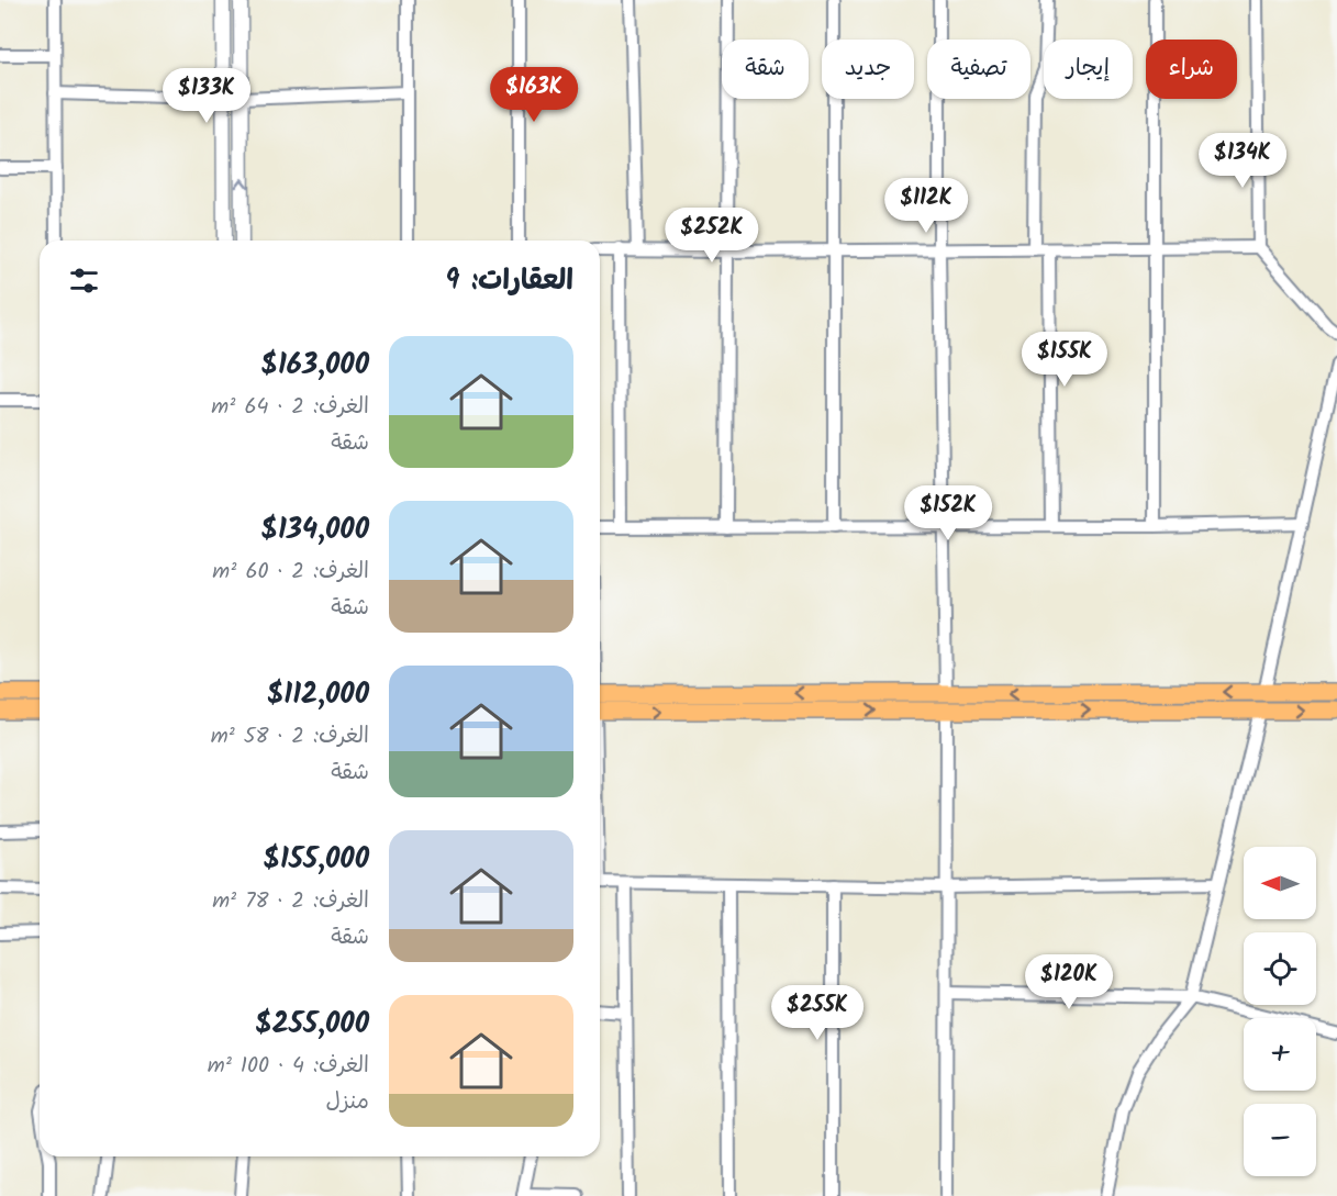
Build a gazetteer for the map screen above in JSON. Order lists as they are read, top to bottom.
{
  "north": "left",
  "page": {
    "chip": [
      "شراء",
      "إيجار",
      "تصفية",
      "جديد",
      "شقة"
    ],
    "price": [
      "$163K",
      "$133K",
      "$134K",
      "$112K",
      "$252K",
      "$155K",
      "$152K",
      "$120K",
      "$255K"
    ],
    "heading": "العقارات: 9",
    "list": [
      {
        "name": "$163,000",
        "note": "الغرف: 2 · 64 m² · شقة"
      },
      {
        "name": "$134,000",
        "note": "الغرف: 2 · 60 m² · شقة"
      },
      {
        "name": "$112,000",
        "note": "الغرف: 2 · 58 m² · شقة"
      },
      {
        "name": "$155,000",
        "note": "الغرف: 2 · 78 m² · شقة"
      },
      {
        "name": "$255,000",
        "note": "الغرف: 4 · 100 m² · منزل"
      }
    ],
    "map_buttons": ["+", "−"]
  }
}
